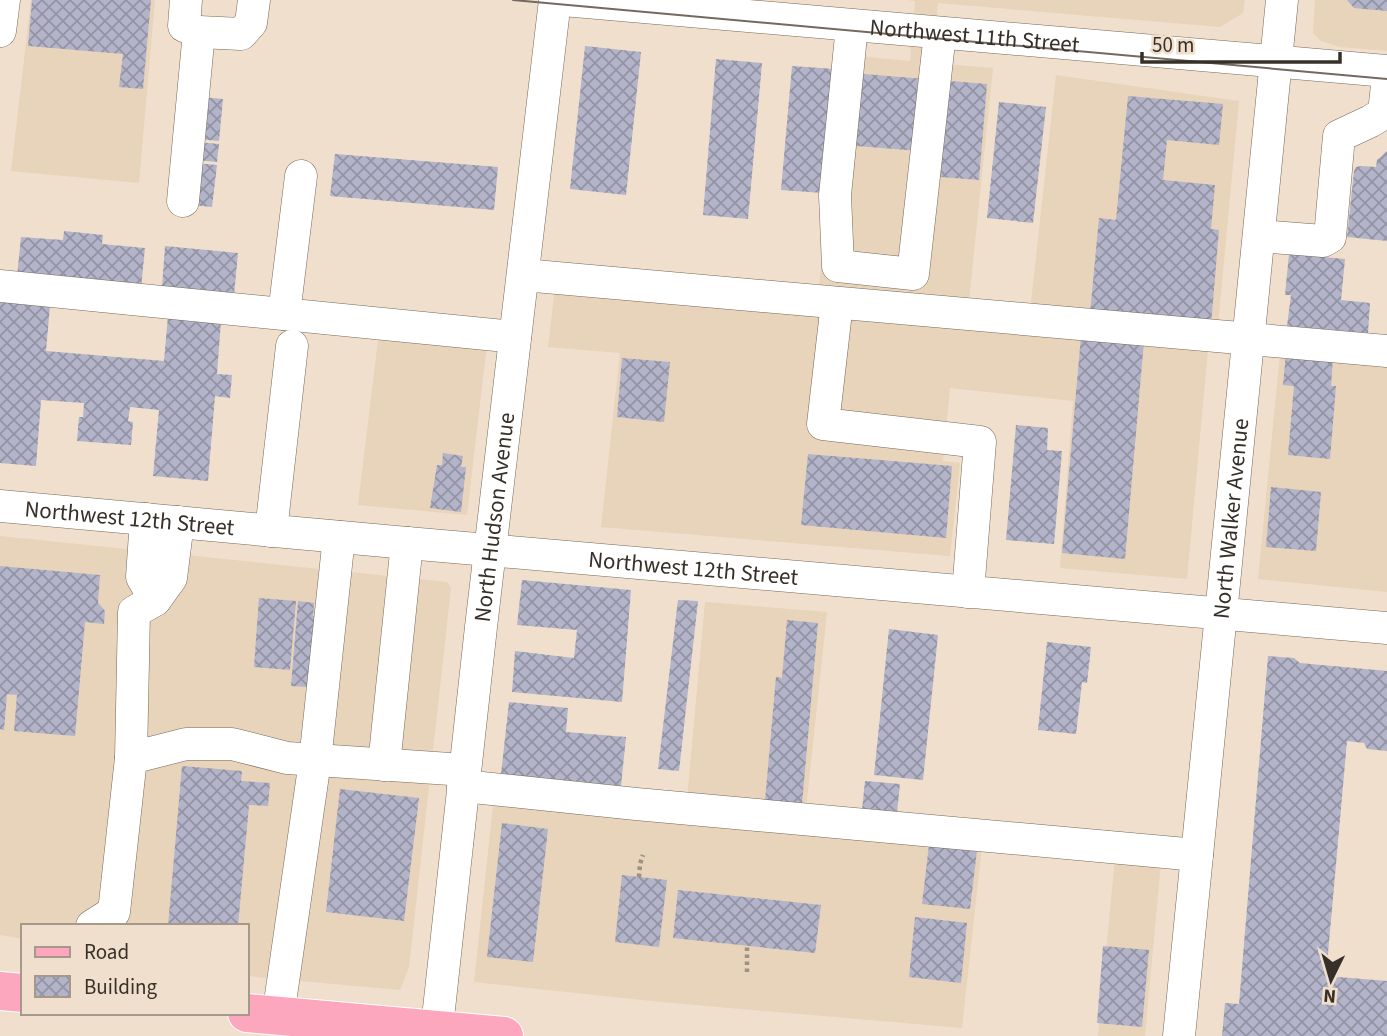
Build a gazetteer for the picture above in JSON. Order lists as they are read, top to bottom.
{
  "streets": {
    "street": [
      "Northwest 11th Street",
      "Northwest 12th Street",
      "North Hudson Avenue",
      "North Walker Avenue"
    ]
  },
  "crossings": [
    ["Northwest 11th Street", "North Walker Avenue"],
    ["Northwest 12th Street", "North Hudson Avenue"],
    ["Northwest 12th Street", "North Walker Avenue"]
  ],
  "legend": ["Road", "Building"],
  "scale_bar": "50 m",
  "north": "bottom"
}
